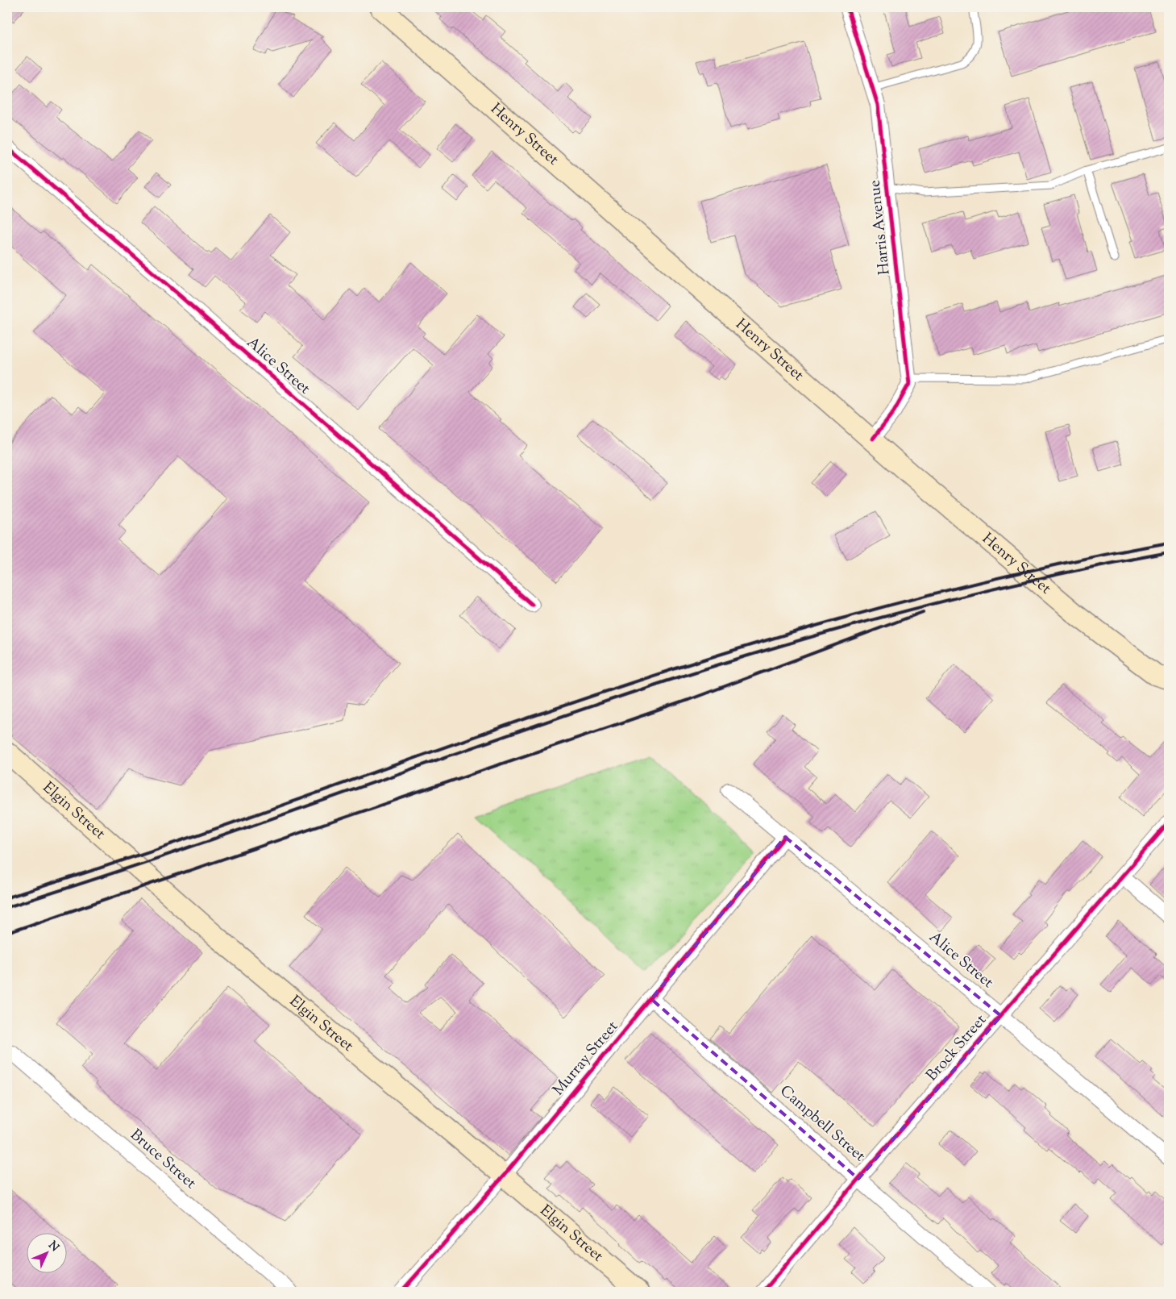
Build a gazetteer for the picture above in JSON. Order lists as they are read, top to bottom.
{
  "streets": {
    "main road": ["Henry Street", "Elgin Street"],
    "street": [
      "Harris Avenue",
      "Alice Street",
      "Brock Street",
      "Murray Street",
      "Campbell Street",
      "Bruce Street"
    ]
  },
  "crossings": [
    ["Alice Street", "Brock Street"],
    ["Alice Street", "Murray Street"],
    ["Elgin Street", "Murray Street"],
    ["Brock Street", "Campbell Street"],
    ["Murray Street", "Campbell Street"]
  ],
  "north": "top right"
}
